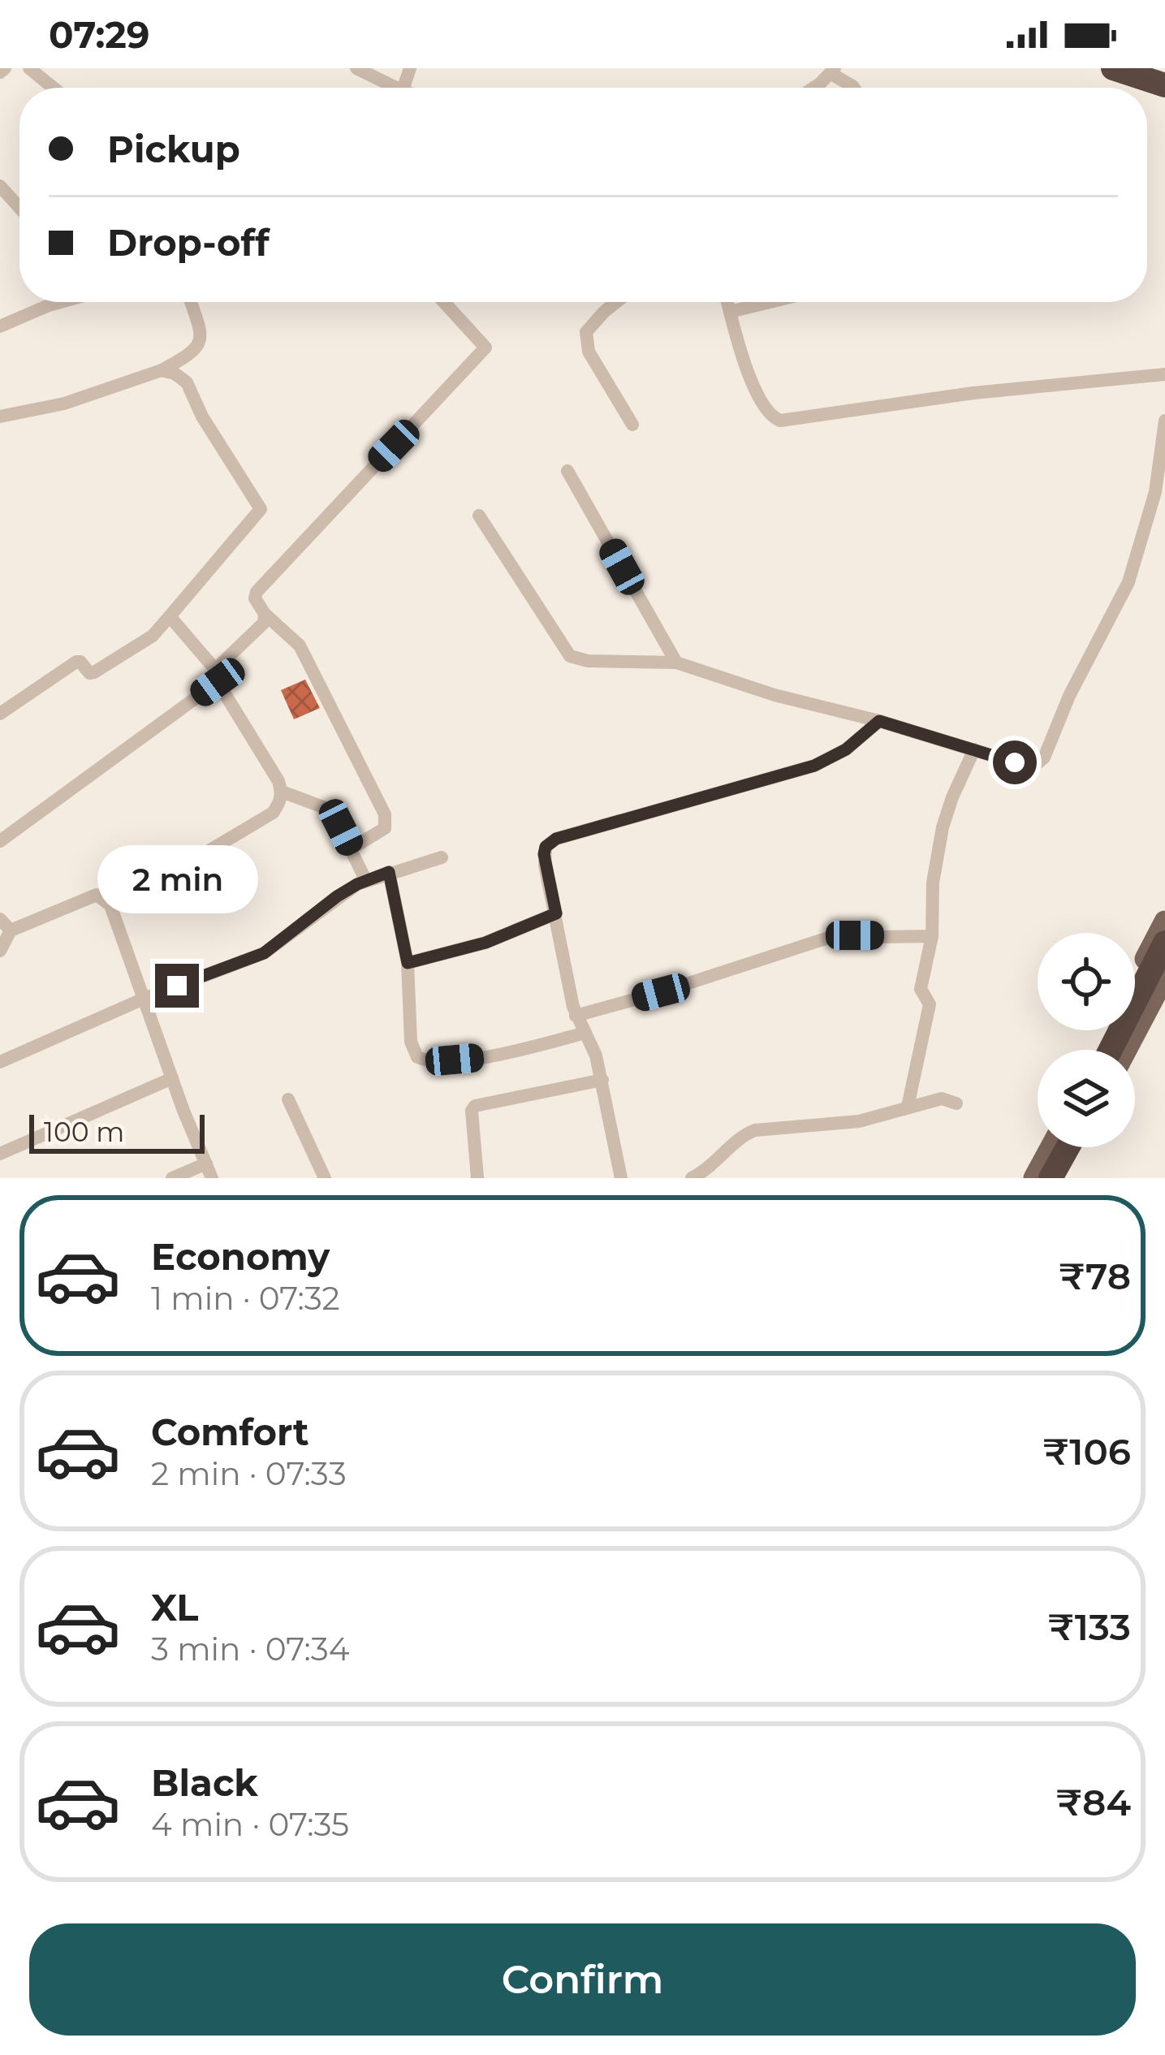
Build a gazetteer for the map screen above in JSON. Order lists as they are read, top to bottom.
{
  "scale_bar": "100 m",
  "page": {
    "status": "07:29",
    "banner": ["Pickup", "Drop-off"],
    "bubble": "2 min",
    "scale": "100 m",
    "list": [
      {
        "name": "Economy",
        "note": "1 min · 07:32",
        "value": "₹78"
      },
      {
        "name": "Comfort",
        "note": "2 min · 07:33",
        "value": "₹106"
      },
      {
        "name": "XL",
        "note": "3 min · 07:34",
        "value": "₹133"
      },
      {
        "name": "Black",
        "note": "4 min · 07:35",
        "value": "₹84"
      }
    ],
    "buttons": "Confirm"
  }
}
